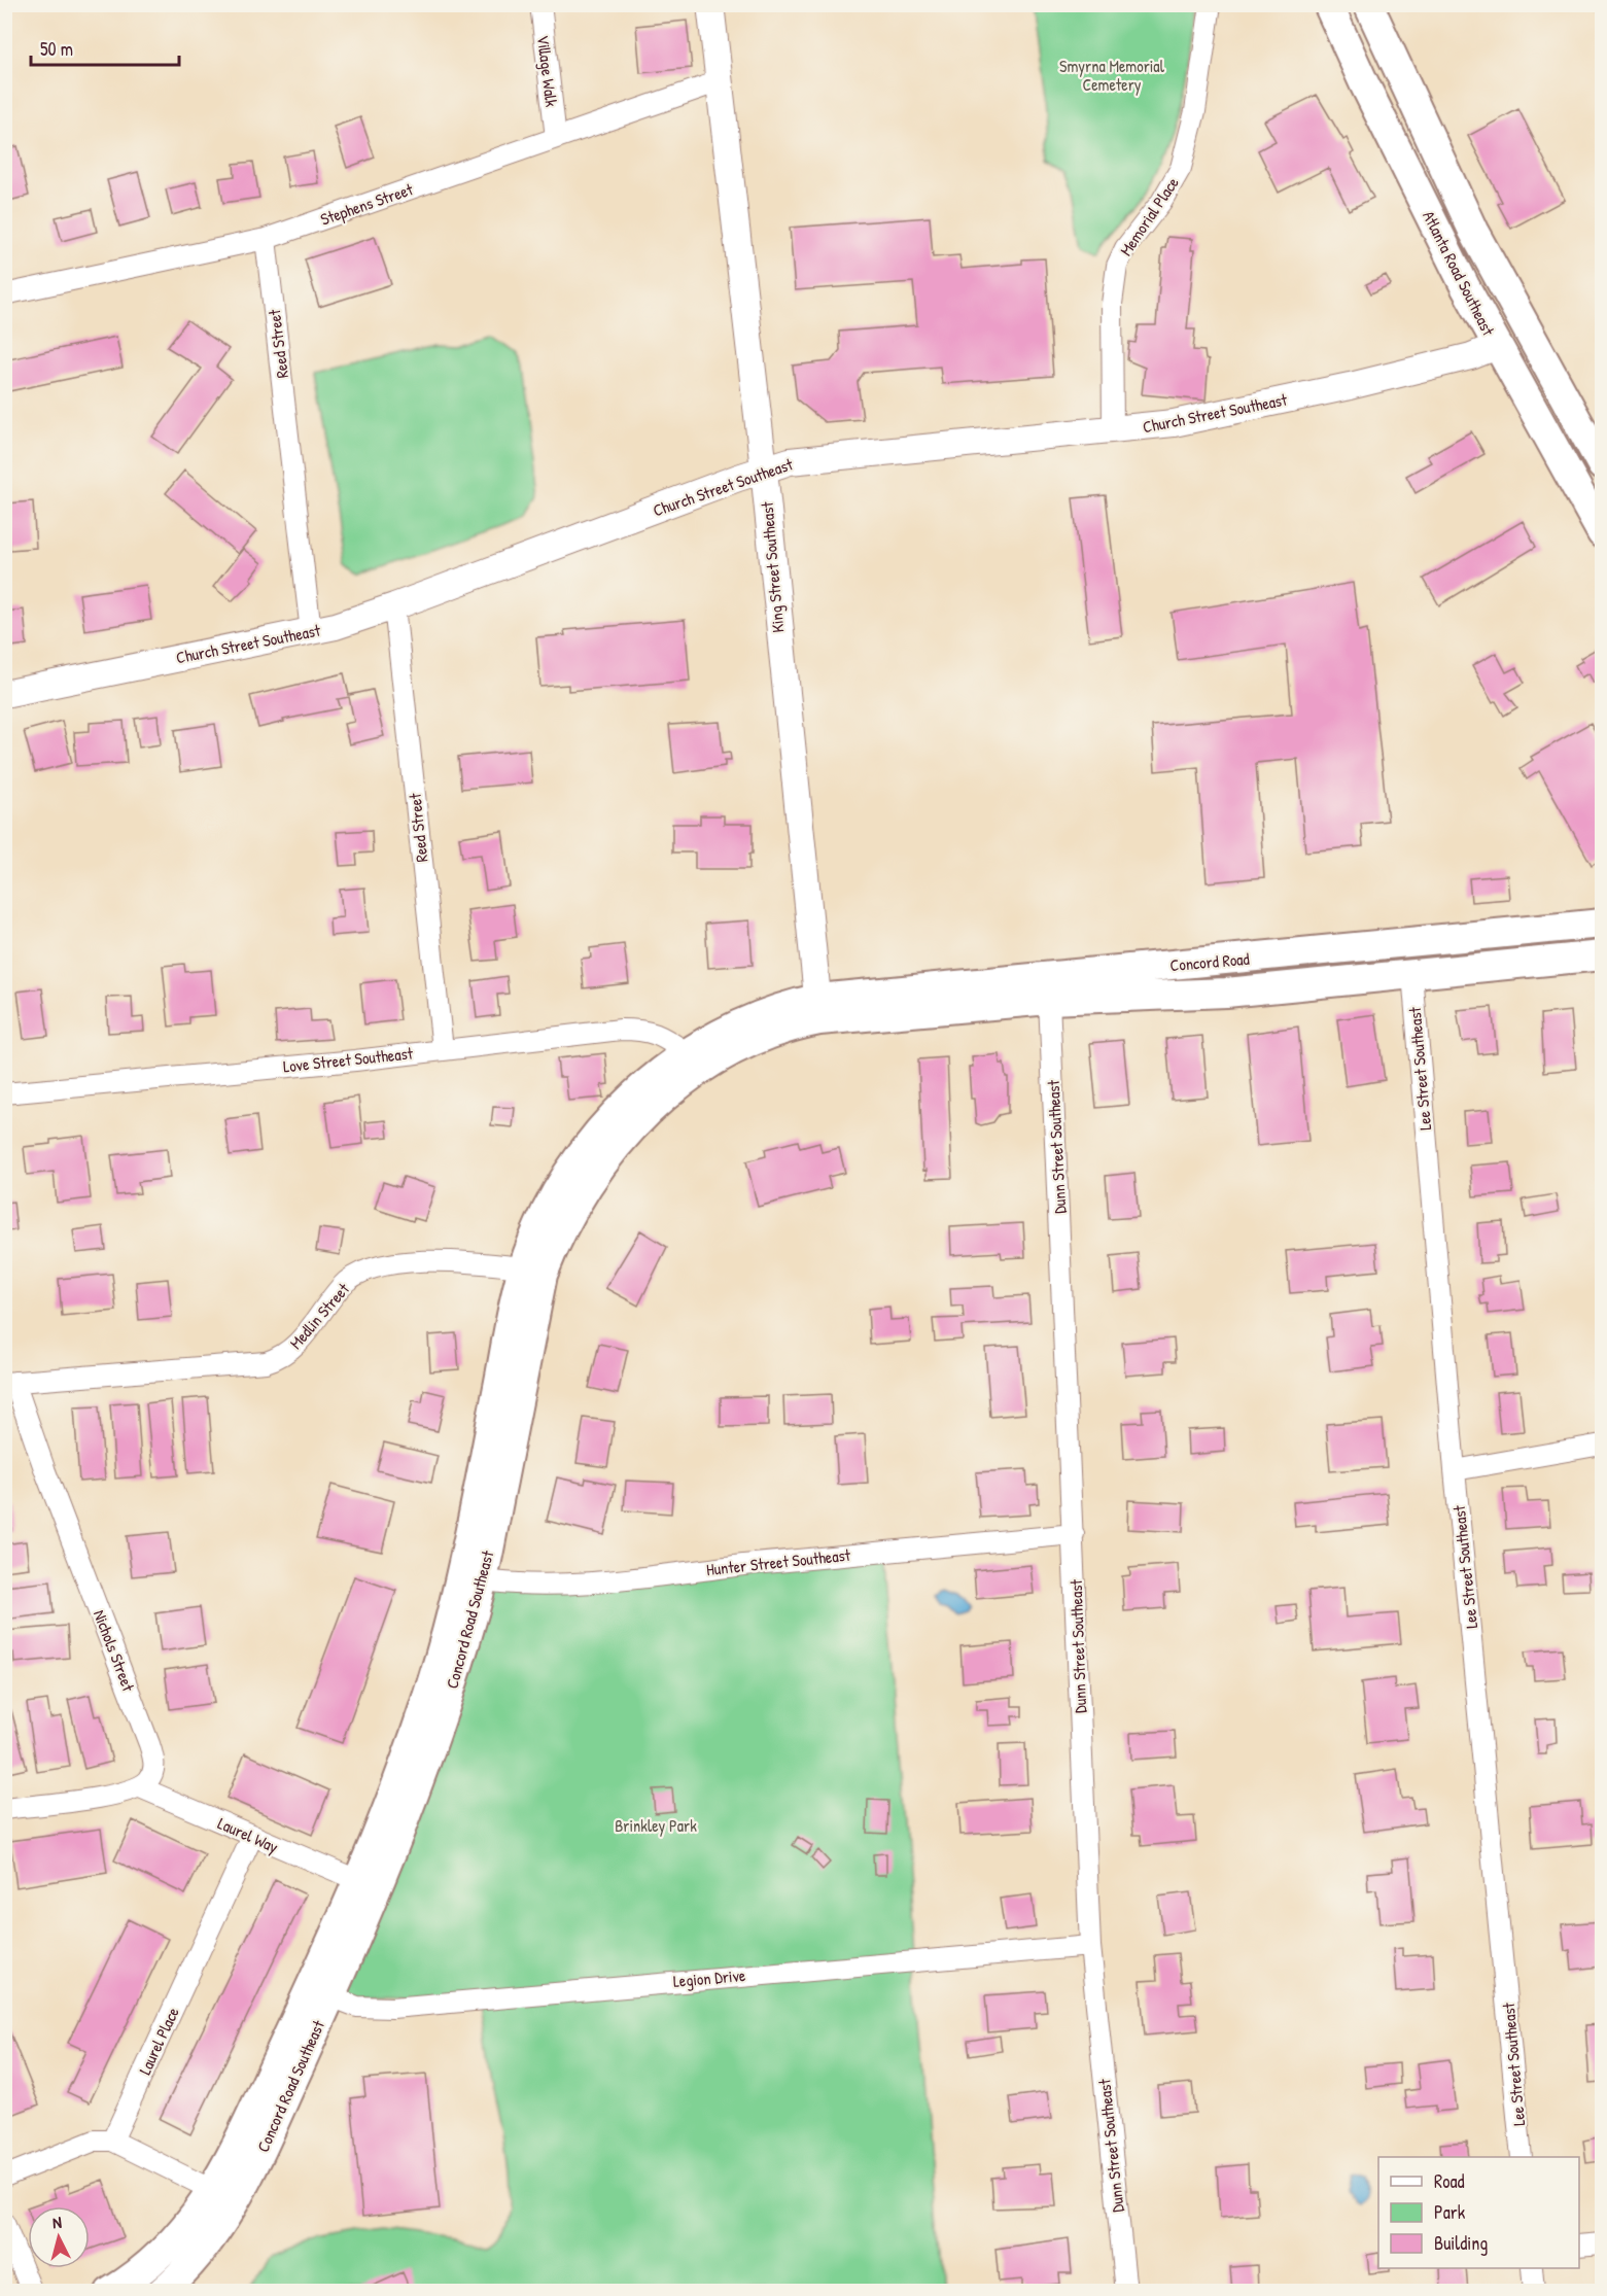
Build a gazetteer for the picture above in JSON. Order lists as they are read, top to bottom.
{
  "streets": {
    "main road": ["Atlanta Road Southeast", "Concord Road", "Concord Road Southeast"],
    "street": [
      "Village Walk",
      "Stephens Street",
      "Memorial Place",
      "Reed Street",
      "Church Street Southeast",
      "King Street Southeast",
      "Love Street Southeast",
      "Lee Street Southeast",
      "Dunn Street Southeast",
      "Medlin Street",
      "Hunter Street Southeast",
      "Nichols Street",
      "Laurel Way",
      "Legion Drive",
      "Laurel Place"
    ]
  },
  "crossings": [
    ["Village Walk", "Stephens Street"],
    ["Stephens Street", "Reed Street"],
    ["Stephens Street", "King Street Southeast"],
    ["Memorial Place", "Church Street Southeast"],
    ["Atlanta Road Southeast", "Church Street Southeast"],
    ["Reed Street", "Church Street Southeast"],
    ["Reed Street", "Love Street Southeast"],
    ["Church Street Southeast", "King Street Southeast"],
    ["King Street Southeast", "Concord Road"],
    ["King Street Southeast", "Concord Road Southeast"],
    ["Concord Road", "Lee Street Southeast"],
    ["Concord Road", "Dunn Street Southeast"],
    ["Concord Road", "Concord Road Southeast"],
    ["Love Street Southeast", "Concord Road Southeast"],
    ["Dunn Street Southeast", "Hunter Street Southeast"],
    ["Dunn Street Southeast", "Legion Drive"],
    ["Medlin Street", "Concord Road Southeast"],
    ["Medlin Street", "Nichols Street"],
    ["Hunter Street Southeast", "Concord Road Southeast"],
    ["Concord Road Southeast", "Laurel Way"],
    ["Concord Road Southeast", "Legion Drive"],
    ["Nichols Street", "Laurel Way"],
    ["Laurel Way", "Laurel Place"]
  ],
  "parks": ["Smyrna Memorial Cemetery", "Brinkley Park"],
  "legend": ["Road", "Park", "Building"],
  "scale_bar": "50 m",
  "north": "top"
}
